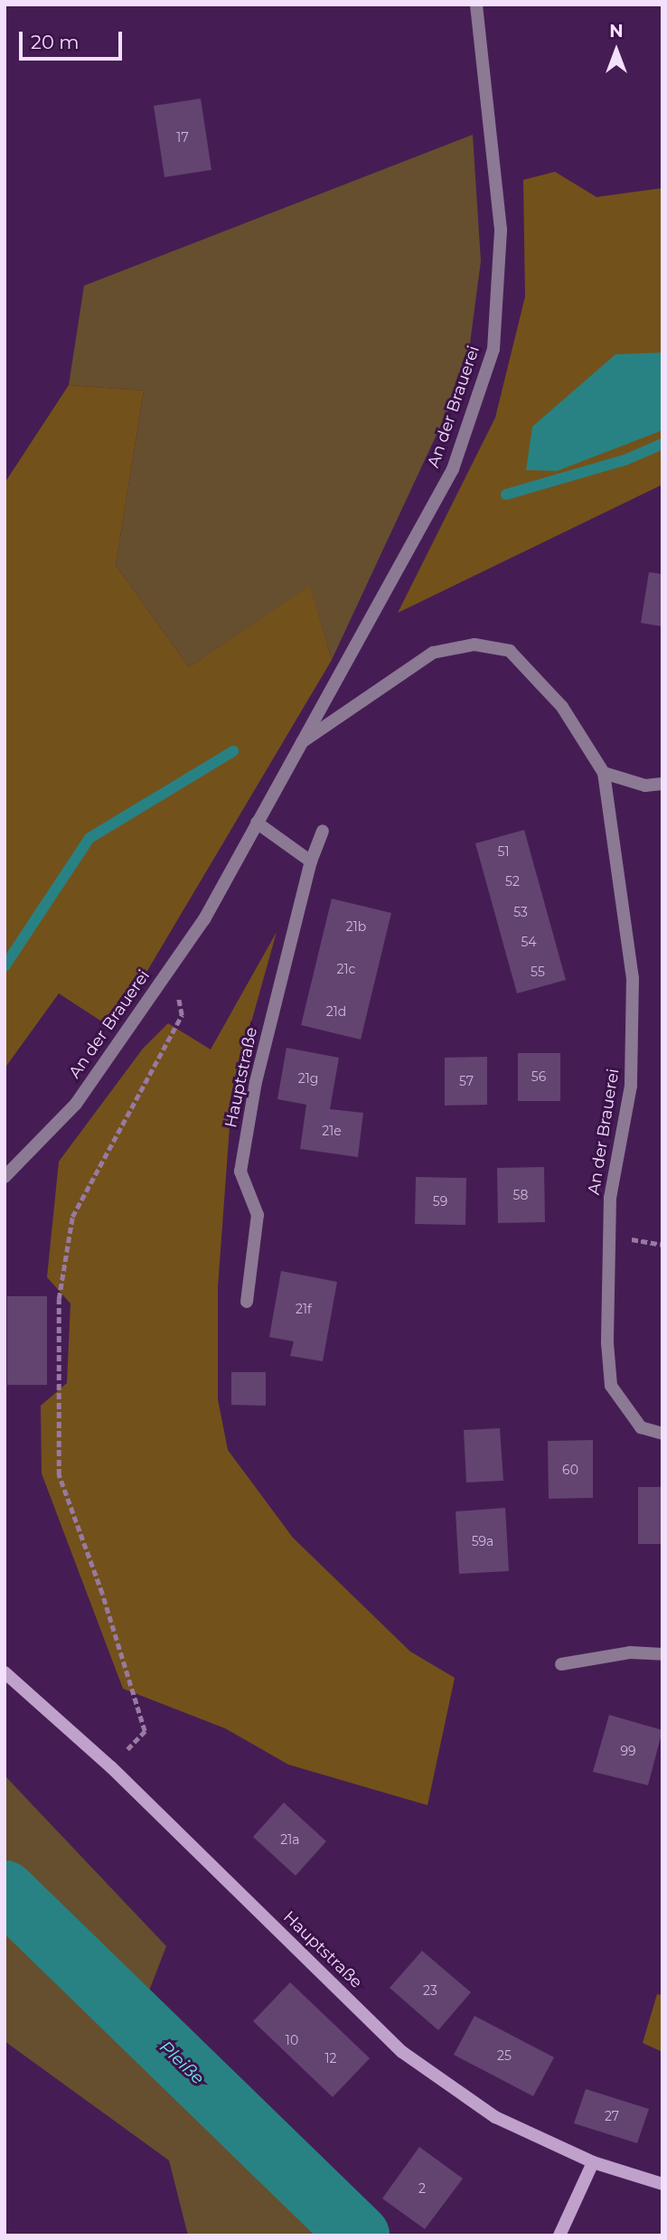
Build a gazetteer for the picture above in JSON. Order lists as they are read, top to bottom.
{
  "streets": {
    "main road": ["Hauptstraße"],
    "street": ["An der Brauerei"]
  },
  "water": ["Pleiße"],
  "house_numbers": [
    "17",
    "51",
    "52",
    "53",
    "21b",
    "54",
    "21c",
    "55",
    "21d",
    "56",
    "21g",
    "57",
    "21e",
    "58",
    "59",
    "21f",
    "60",
    "59a",
    "99",
    "21a",
    "23",
    "10",
    "25",
    "12",
    "27",
    "2"
  ],
  "scale_bar": "20 m",
  "north": "top"
}
